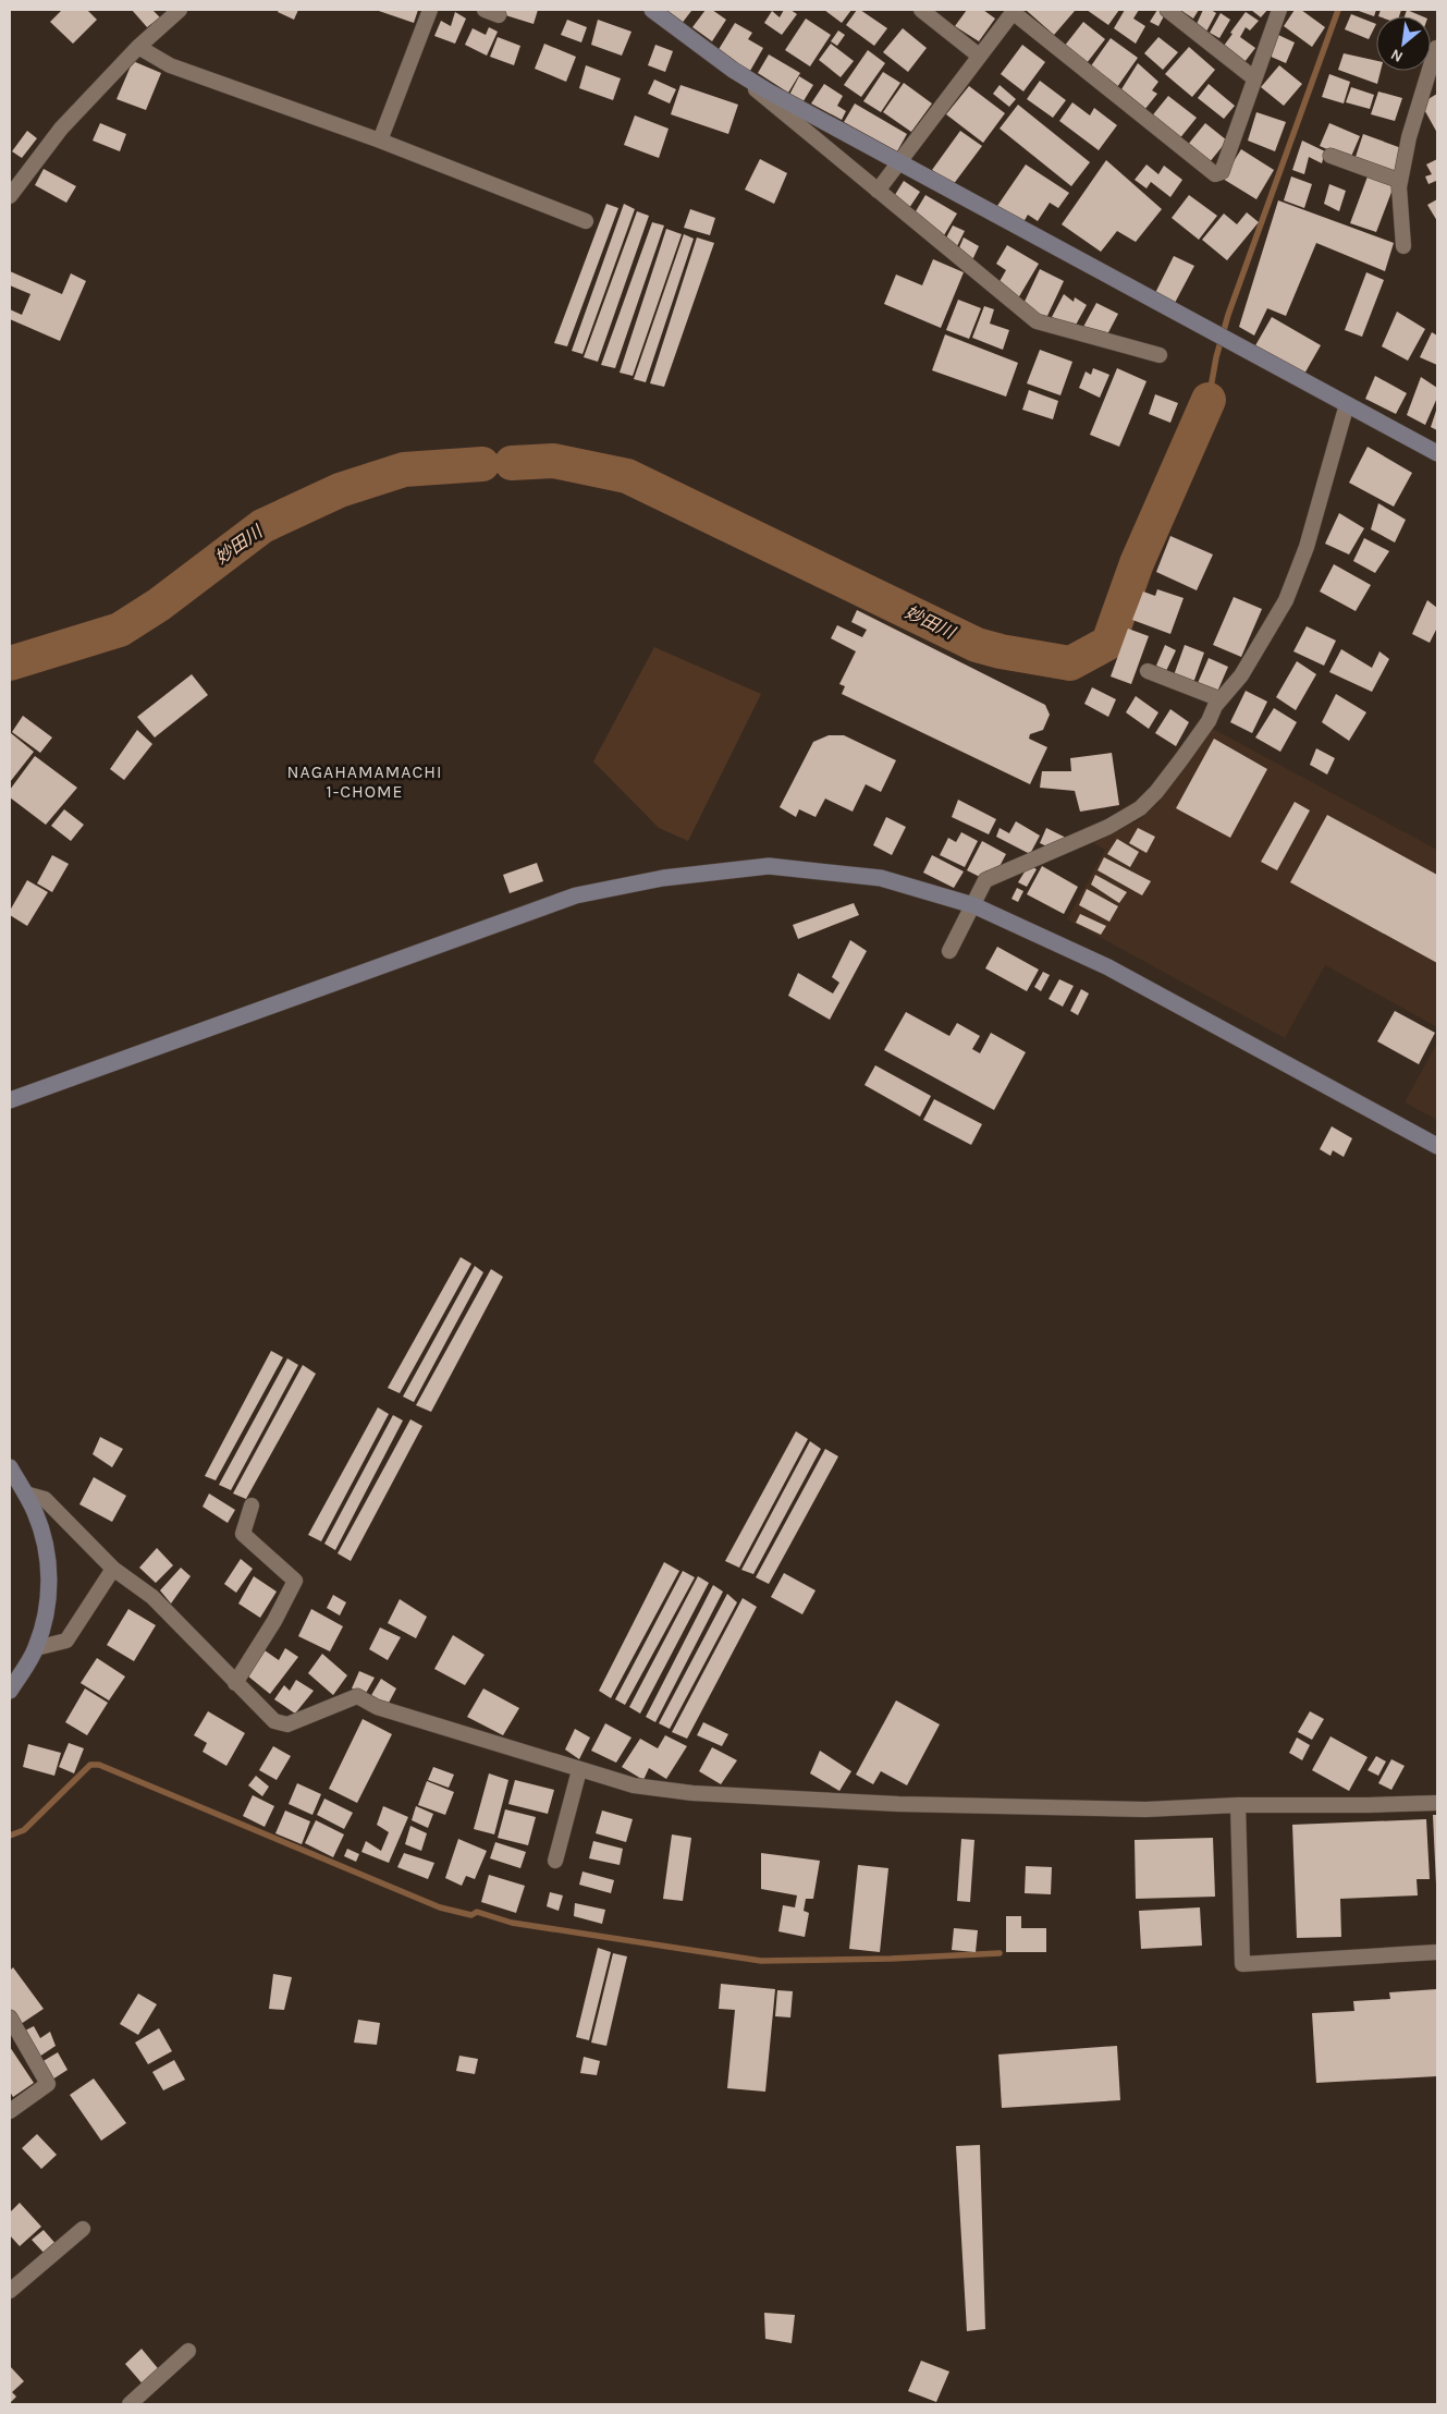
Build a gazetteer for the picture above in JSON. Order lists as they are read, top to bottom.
{
  "districts": ["NAGAHAMAMACHI 1-CHOME"],
  "water": ["妙田川"],
  "north": "bottom left"
}
